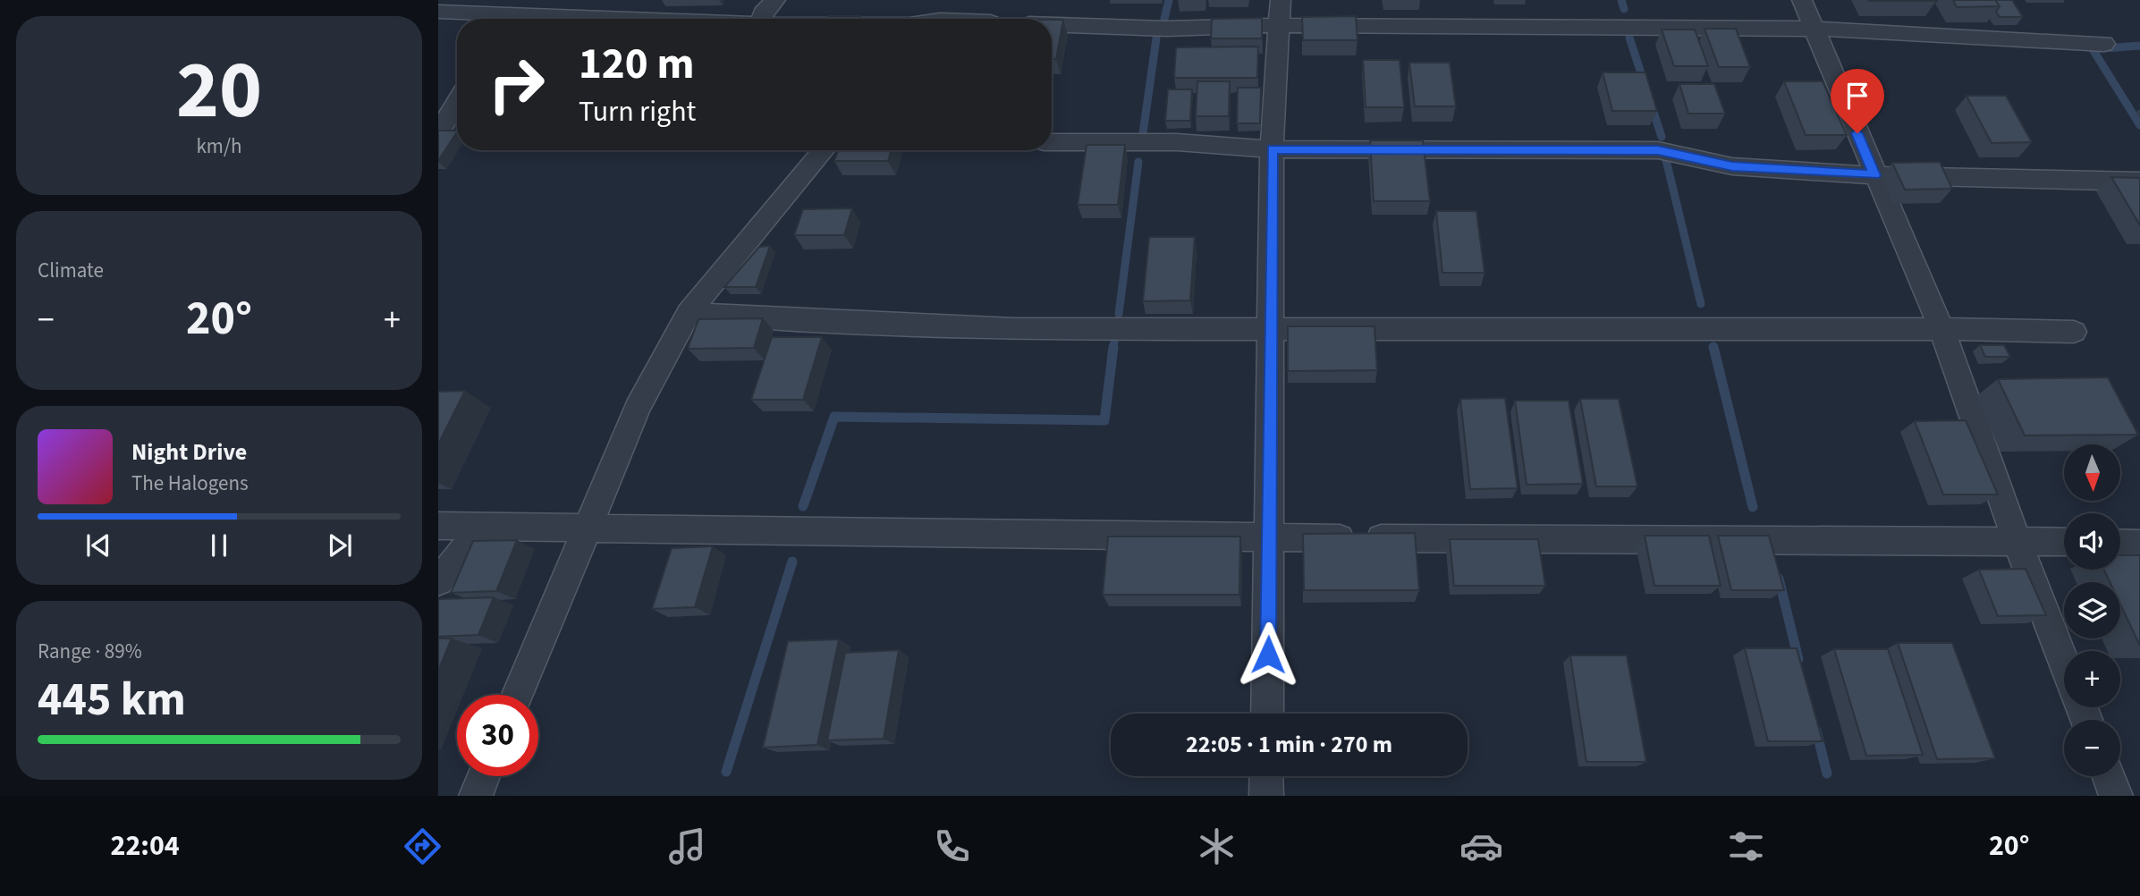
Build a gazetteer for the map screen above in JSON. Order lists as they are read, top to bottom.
{
  "north": "bottom",
  "page": {
    "tile": [
      ["20", "km/h"],
      "Climate",
      ["Range · 89%", "445 km"]
    ],
    "turn": ["120 m", "Turn right"],
    "heat": ["−", "20°", "+"],
    "song": ["Night Drive", "The Halogens"],
    "map_buttons": ["+", "−"],
    "limit": "30",
    "trip": "22:05 · 1 min · 270 m",
    "tabs": ["22:04", "20°"]
  }
}
